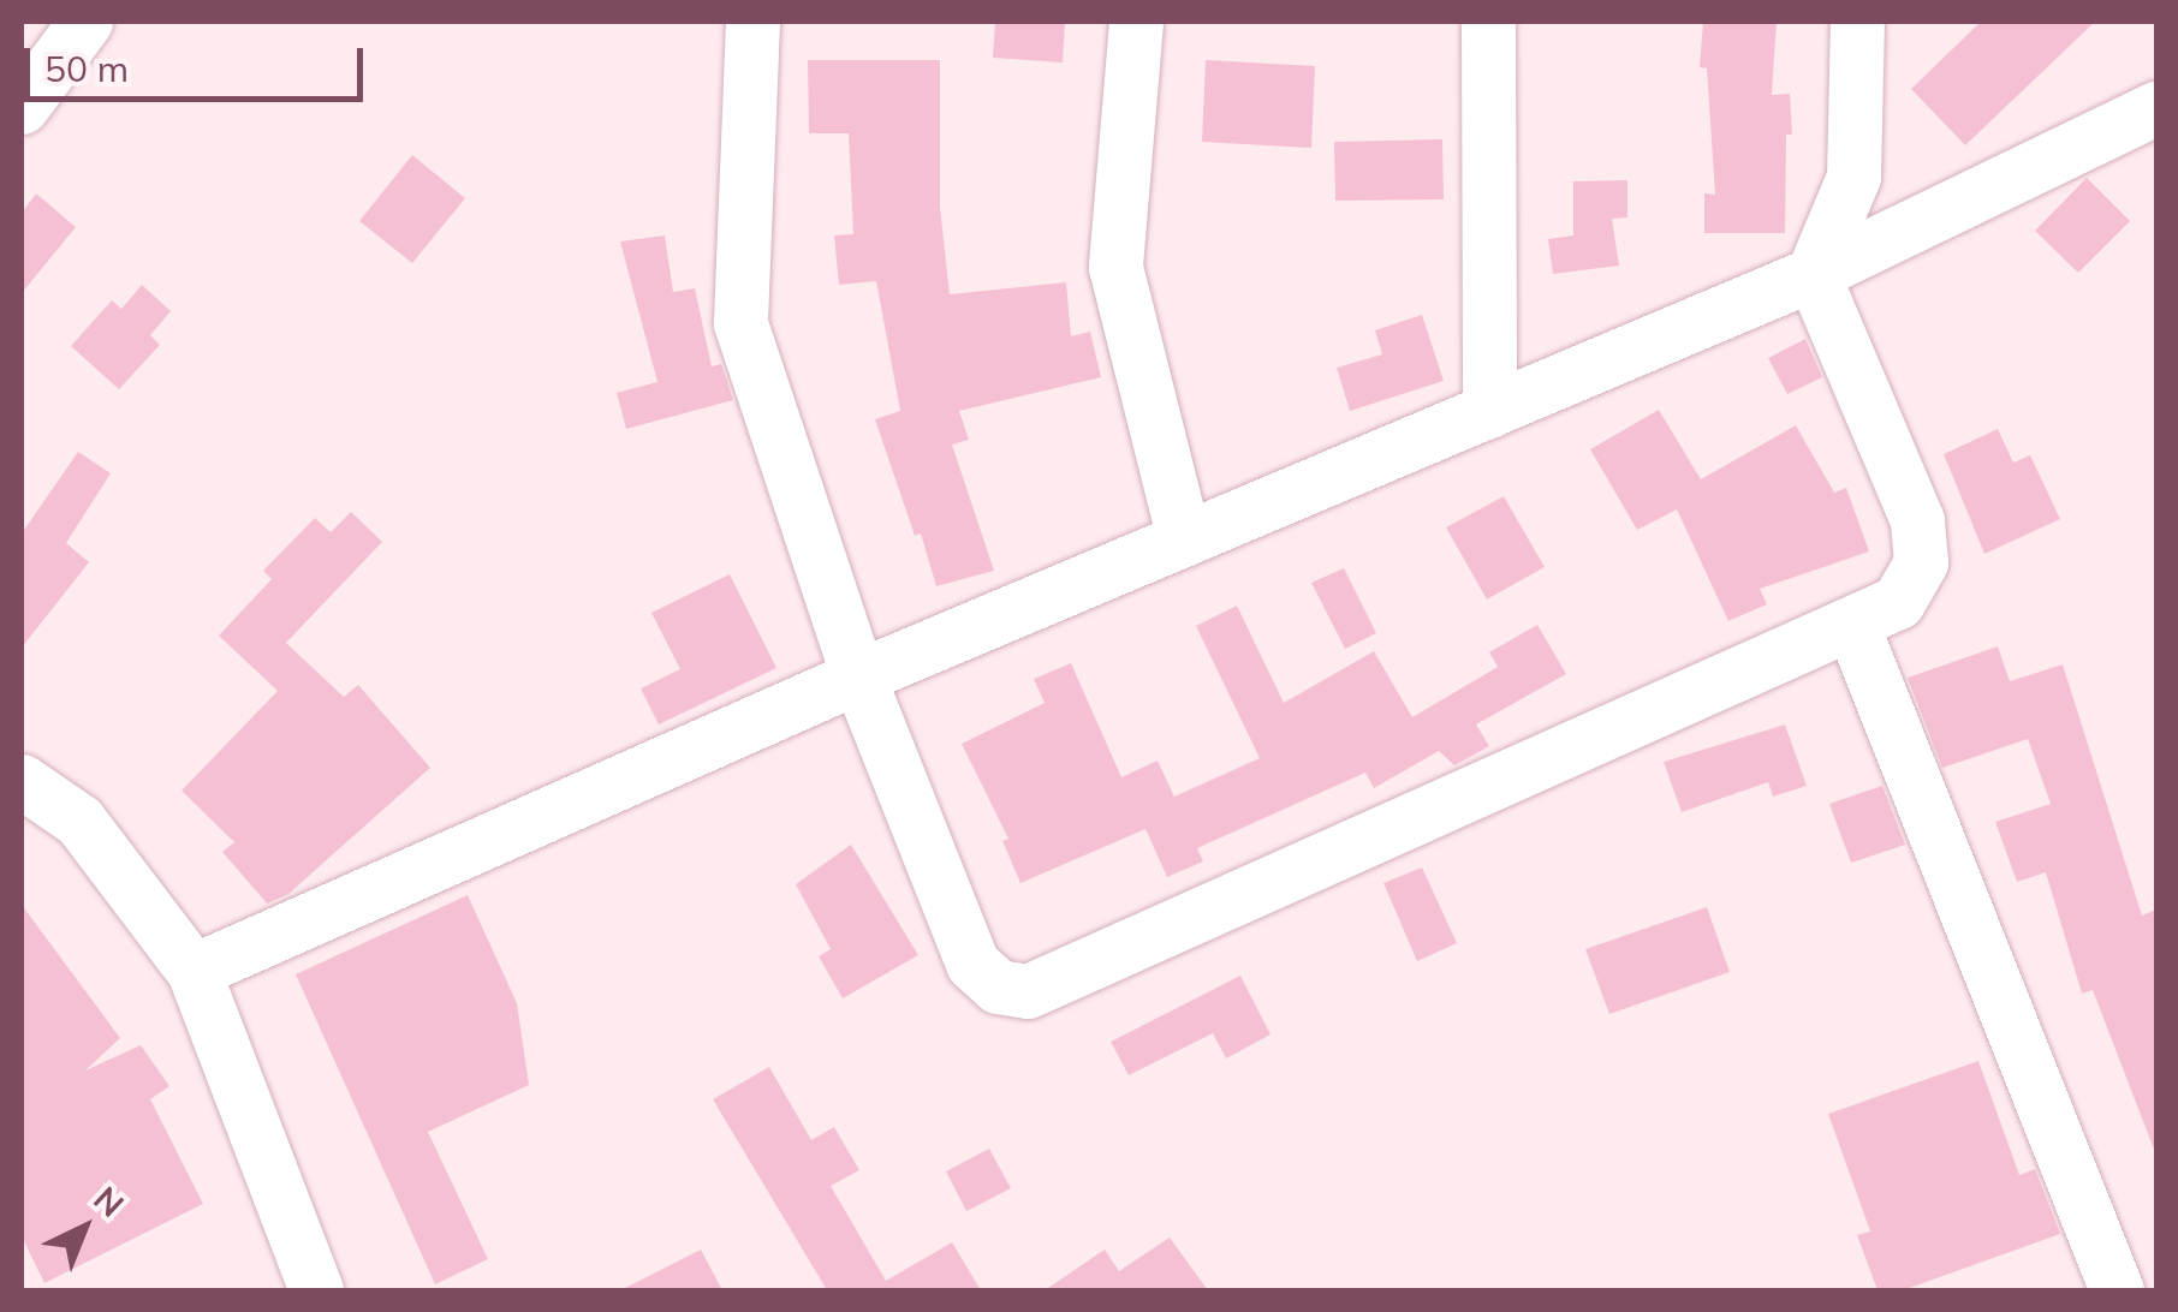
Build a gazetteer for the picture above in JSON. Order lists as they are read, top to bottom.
{
  "scale_bar": "50 m",
  "north": "top right"
}
